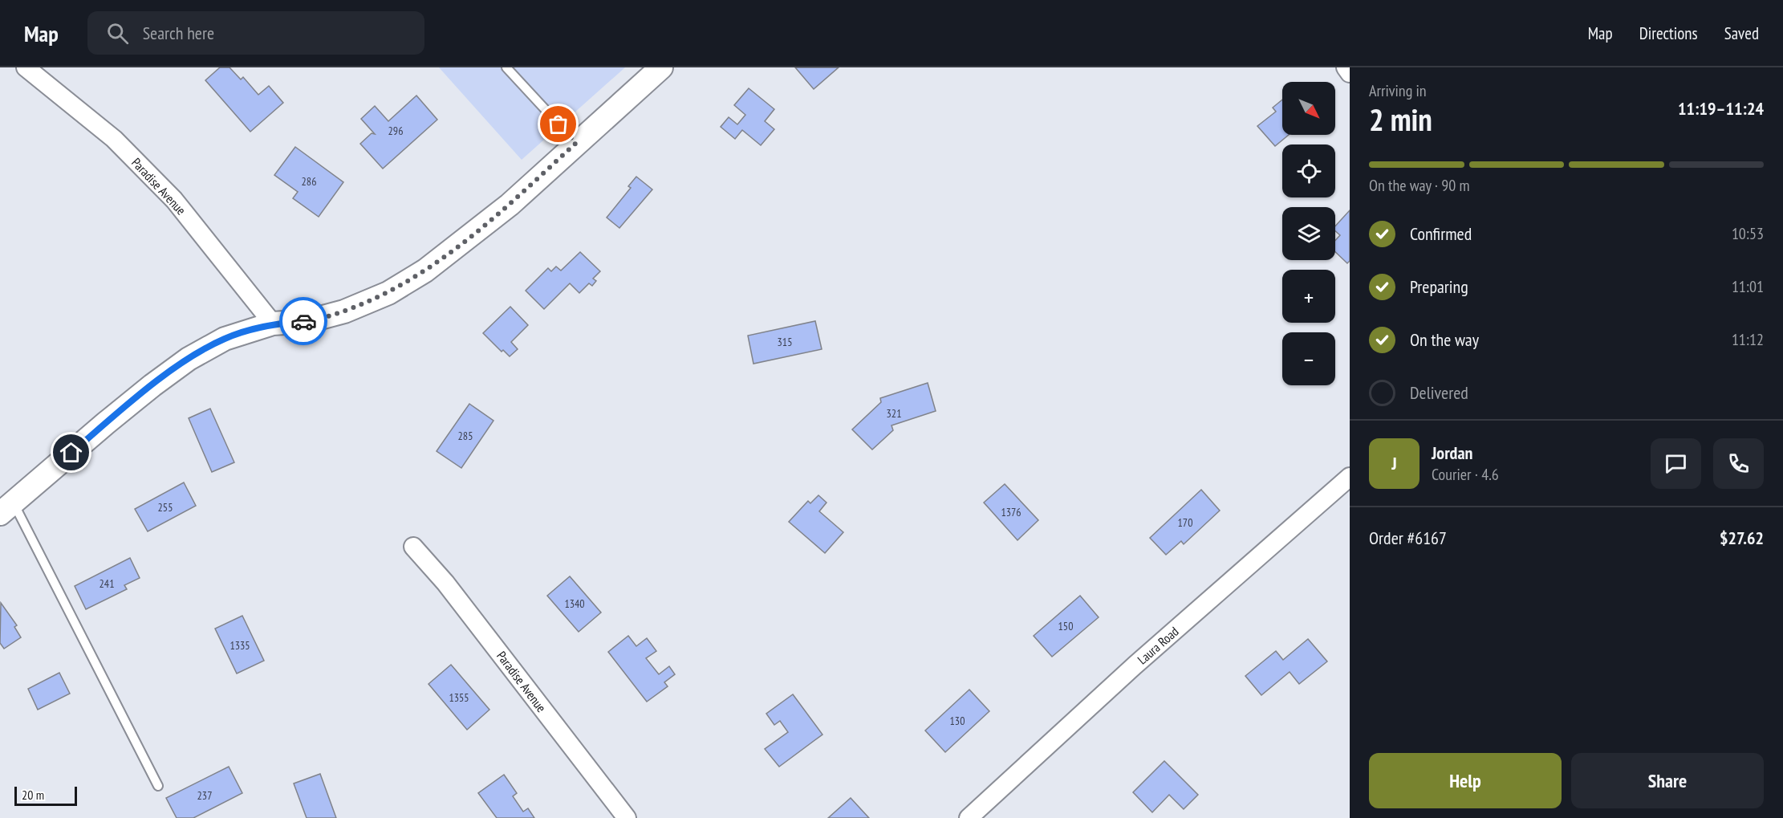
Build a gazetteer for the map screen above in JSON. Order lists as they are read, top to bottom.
{
  "streets": {
    "street": ["Paradise Avenue", "Laura Road"]
  },
  "house_numbers": [
    "296",
    "286",
    "315",
    "321",
    "285",
    "255",
    "1376",
    "170",
    "241",
    "1340",
    "150",
    "1335",
    "1355",
    "130",
    "237"
  ],
  "scale_bar": "20 m",
  "north": "bottom right",
  "page": {
    "header": "Map",
    "search": "Search here",
    "nav": ["Map", "Directions", "Saved"],
    "heading": ["2 min", "Arriving in", "11:19–11:24"],
    "panel": [
      "Jordan",
      "Courier · 4.6",
      "Order #6167",
      "$27.62"
    ],
    "map_buttons": ["+", "−"],
    "bar": "On the way · 90 m",
    "list": [
      ["Confirmed", "10:53"],
      ["Preparing", "11:01"],
      ["On the way", "11:12"],
      "Delivered"
    ],
    "round": "J",
    "buttons": ["Help", "Share"],
    "scale": "20 m"
  }
}
